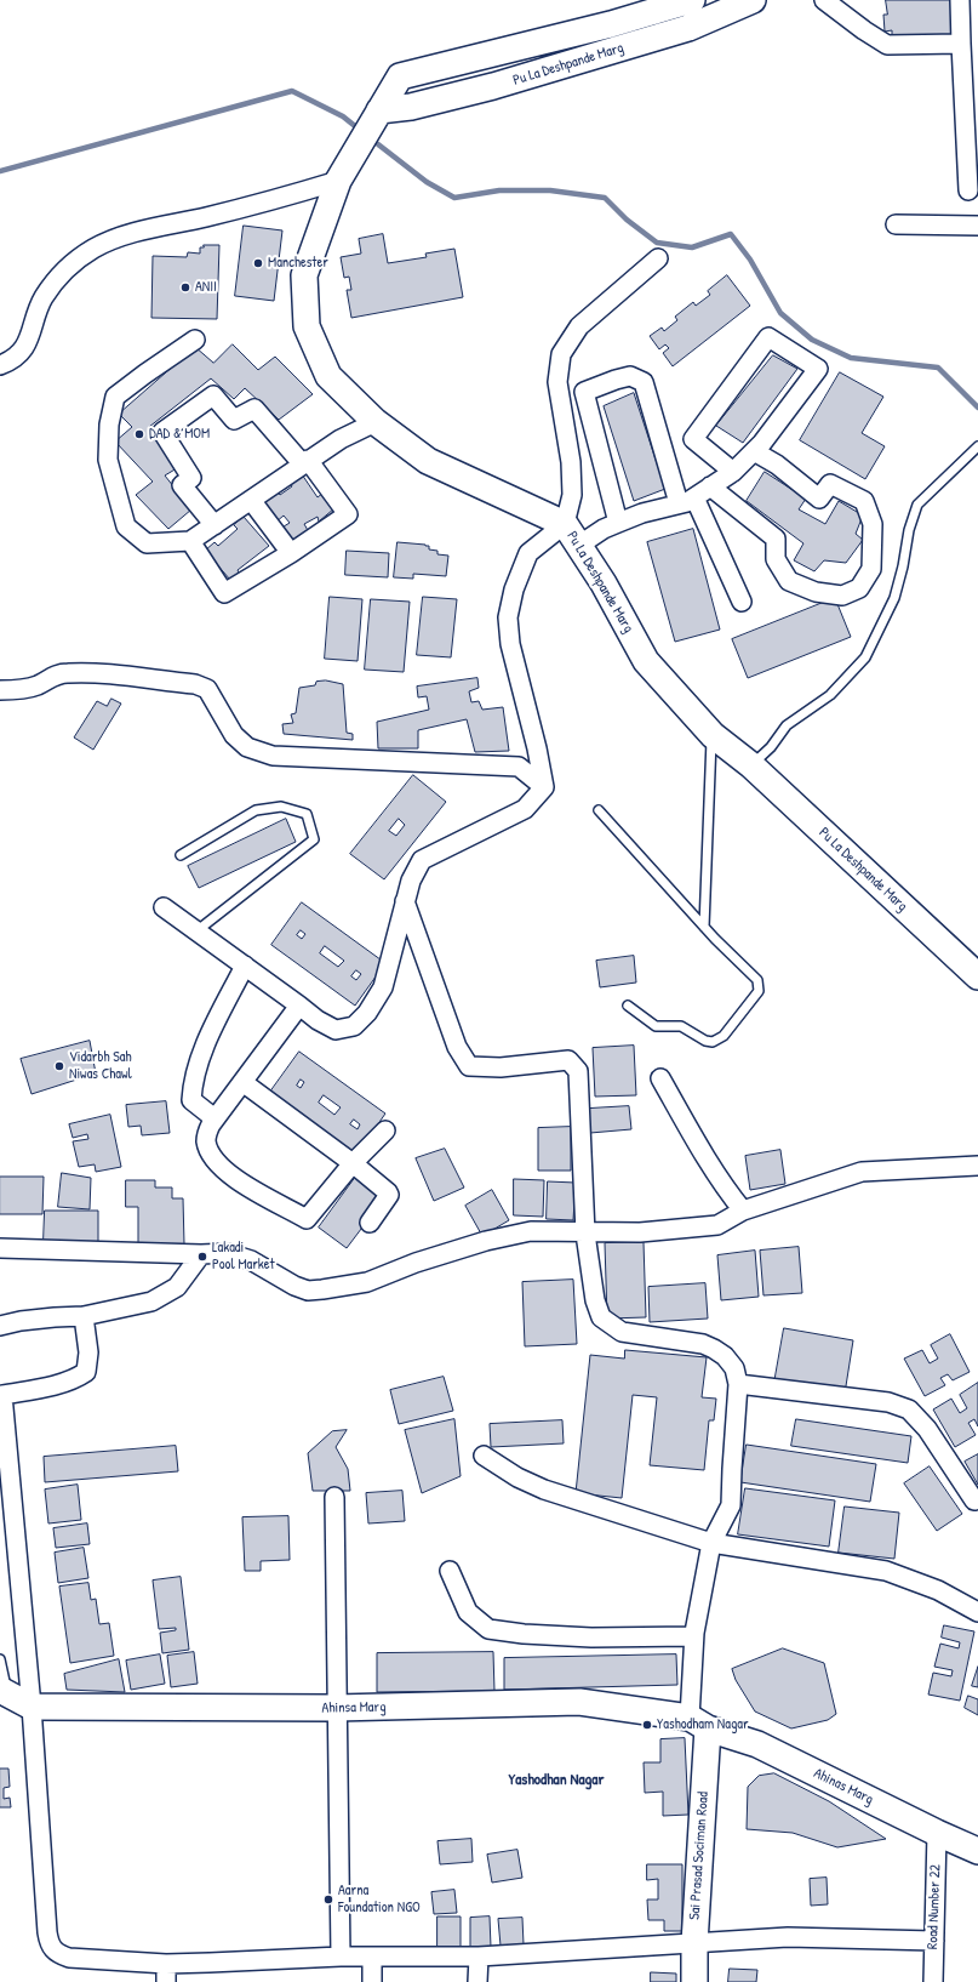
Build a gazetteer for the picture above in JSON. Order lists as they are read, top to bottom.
{
  "streets": {
    "street": [
      "Pu La Deshpande Marg",
      "Ahinsa Marg",
      "Ahinas Marg",
      "Sai Prasad Sociman Road",
      "Road Number 22"
    ]
  },
  "crossings": [
    ["Ahinsa Marg", "Ahinas Marg"],
    ["Ahinsa Marg", "Sai Prasad Sociman Road"],
    ["Ahinas Marg", "Sai Prasad Sociman Road"],
    ["Ahinas Marg", "Road Number 22"]
  ],
  "districts": ["Yashodhan Nagar"],
  "places": [
    "Manchester",
    "ANII",
    "DAD & MOM",
    "Vidarbh Sah Niwas Chawl",
    "Lakadi Pool Market",
    "Yashodham Nagar",
    "Aarna Foundation NGO"
  ]
}
